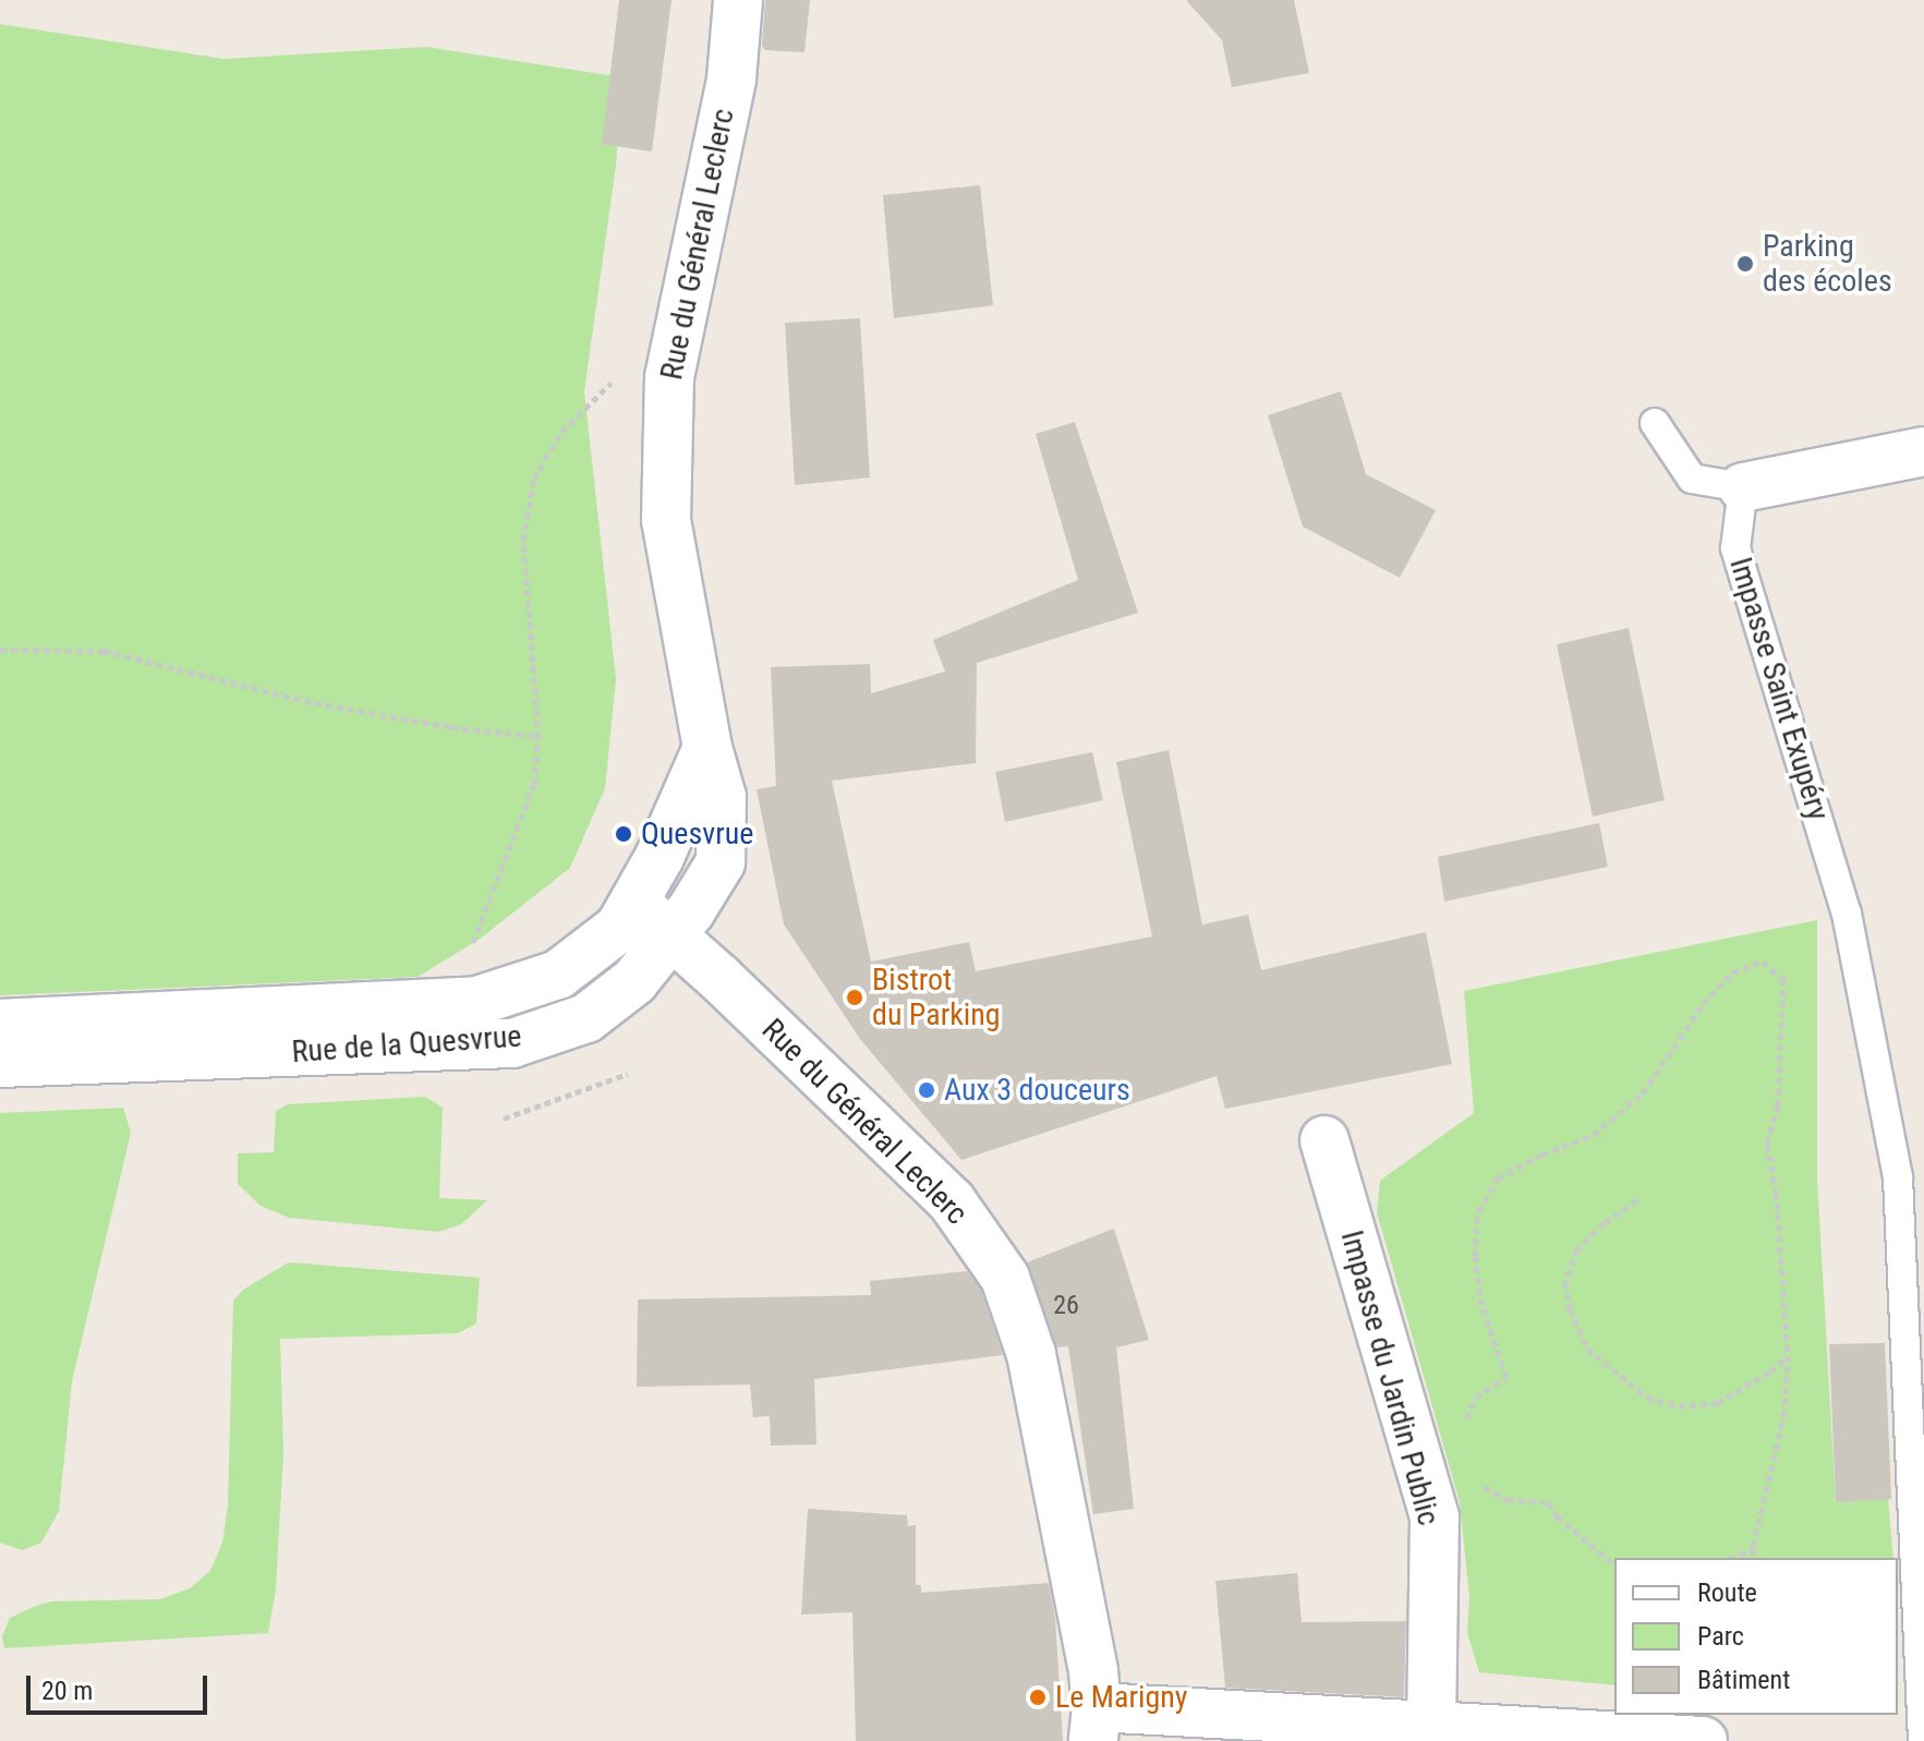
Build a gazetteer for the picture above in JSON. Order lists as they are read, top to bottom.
{
  "streets": {
    "street": ["Rue du Général Leclerc", "Rue de la Quesvrue", "Impasse du Jardin Public"],
    "lane": ["Impasse Saint Exupéry"]
  },
  "crossings": [
    ["Rue du Général Leclerc", "Rue de la Quesvrue"]
  ],
  "places": [
    "Parking des écoles",
    "Quesvrue",
    "Bistrot du Parking",
    "Aux 3 douceurs",
    "Le Marigny"
  ],
  "house_numbers": ["26"],
  "legend": ["Route", "Parc", "Bâtiment"],
  "scale_bar": "20 m"
}
